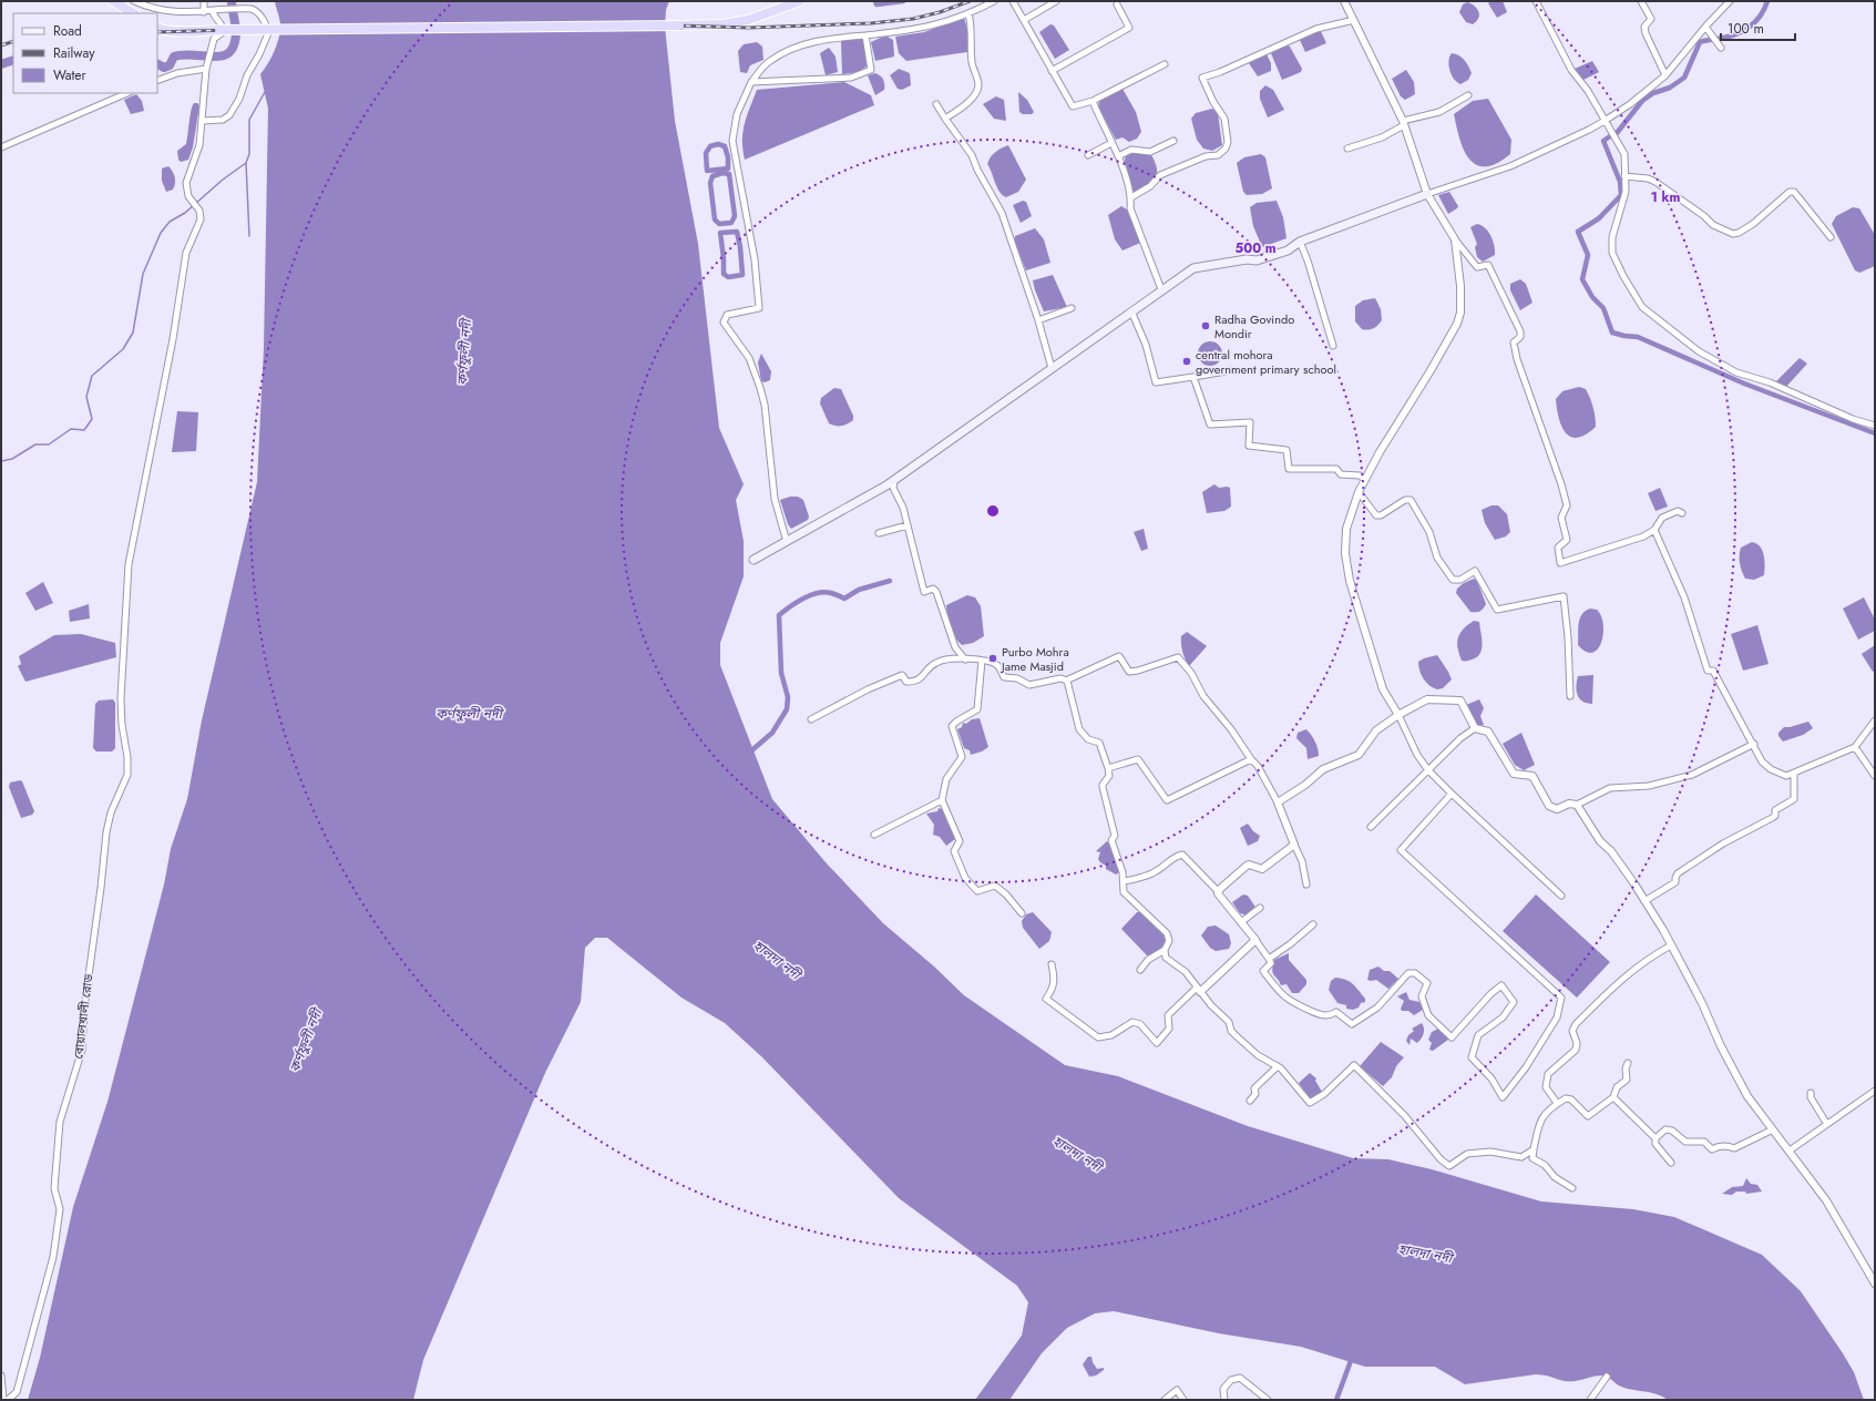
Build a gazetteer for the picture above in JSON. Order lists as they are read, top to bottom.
{
  "streets": {
    "street": ["বোয়ালখালী রোড"]
  },
  "water": ["কর্ণফুলী নদী", "হালদা নদী"],
  "places": ["Radha Govindo Mondir", "central mohora government primary school", "Purbo Mohra Jame Masjid"],
  "legend": ["Road", "Railway", "Water"],
  "scale_bar": "100 m",
  "rings": ["1 km", "500 m"]
}
